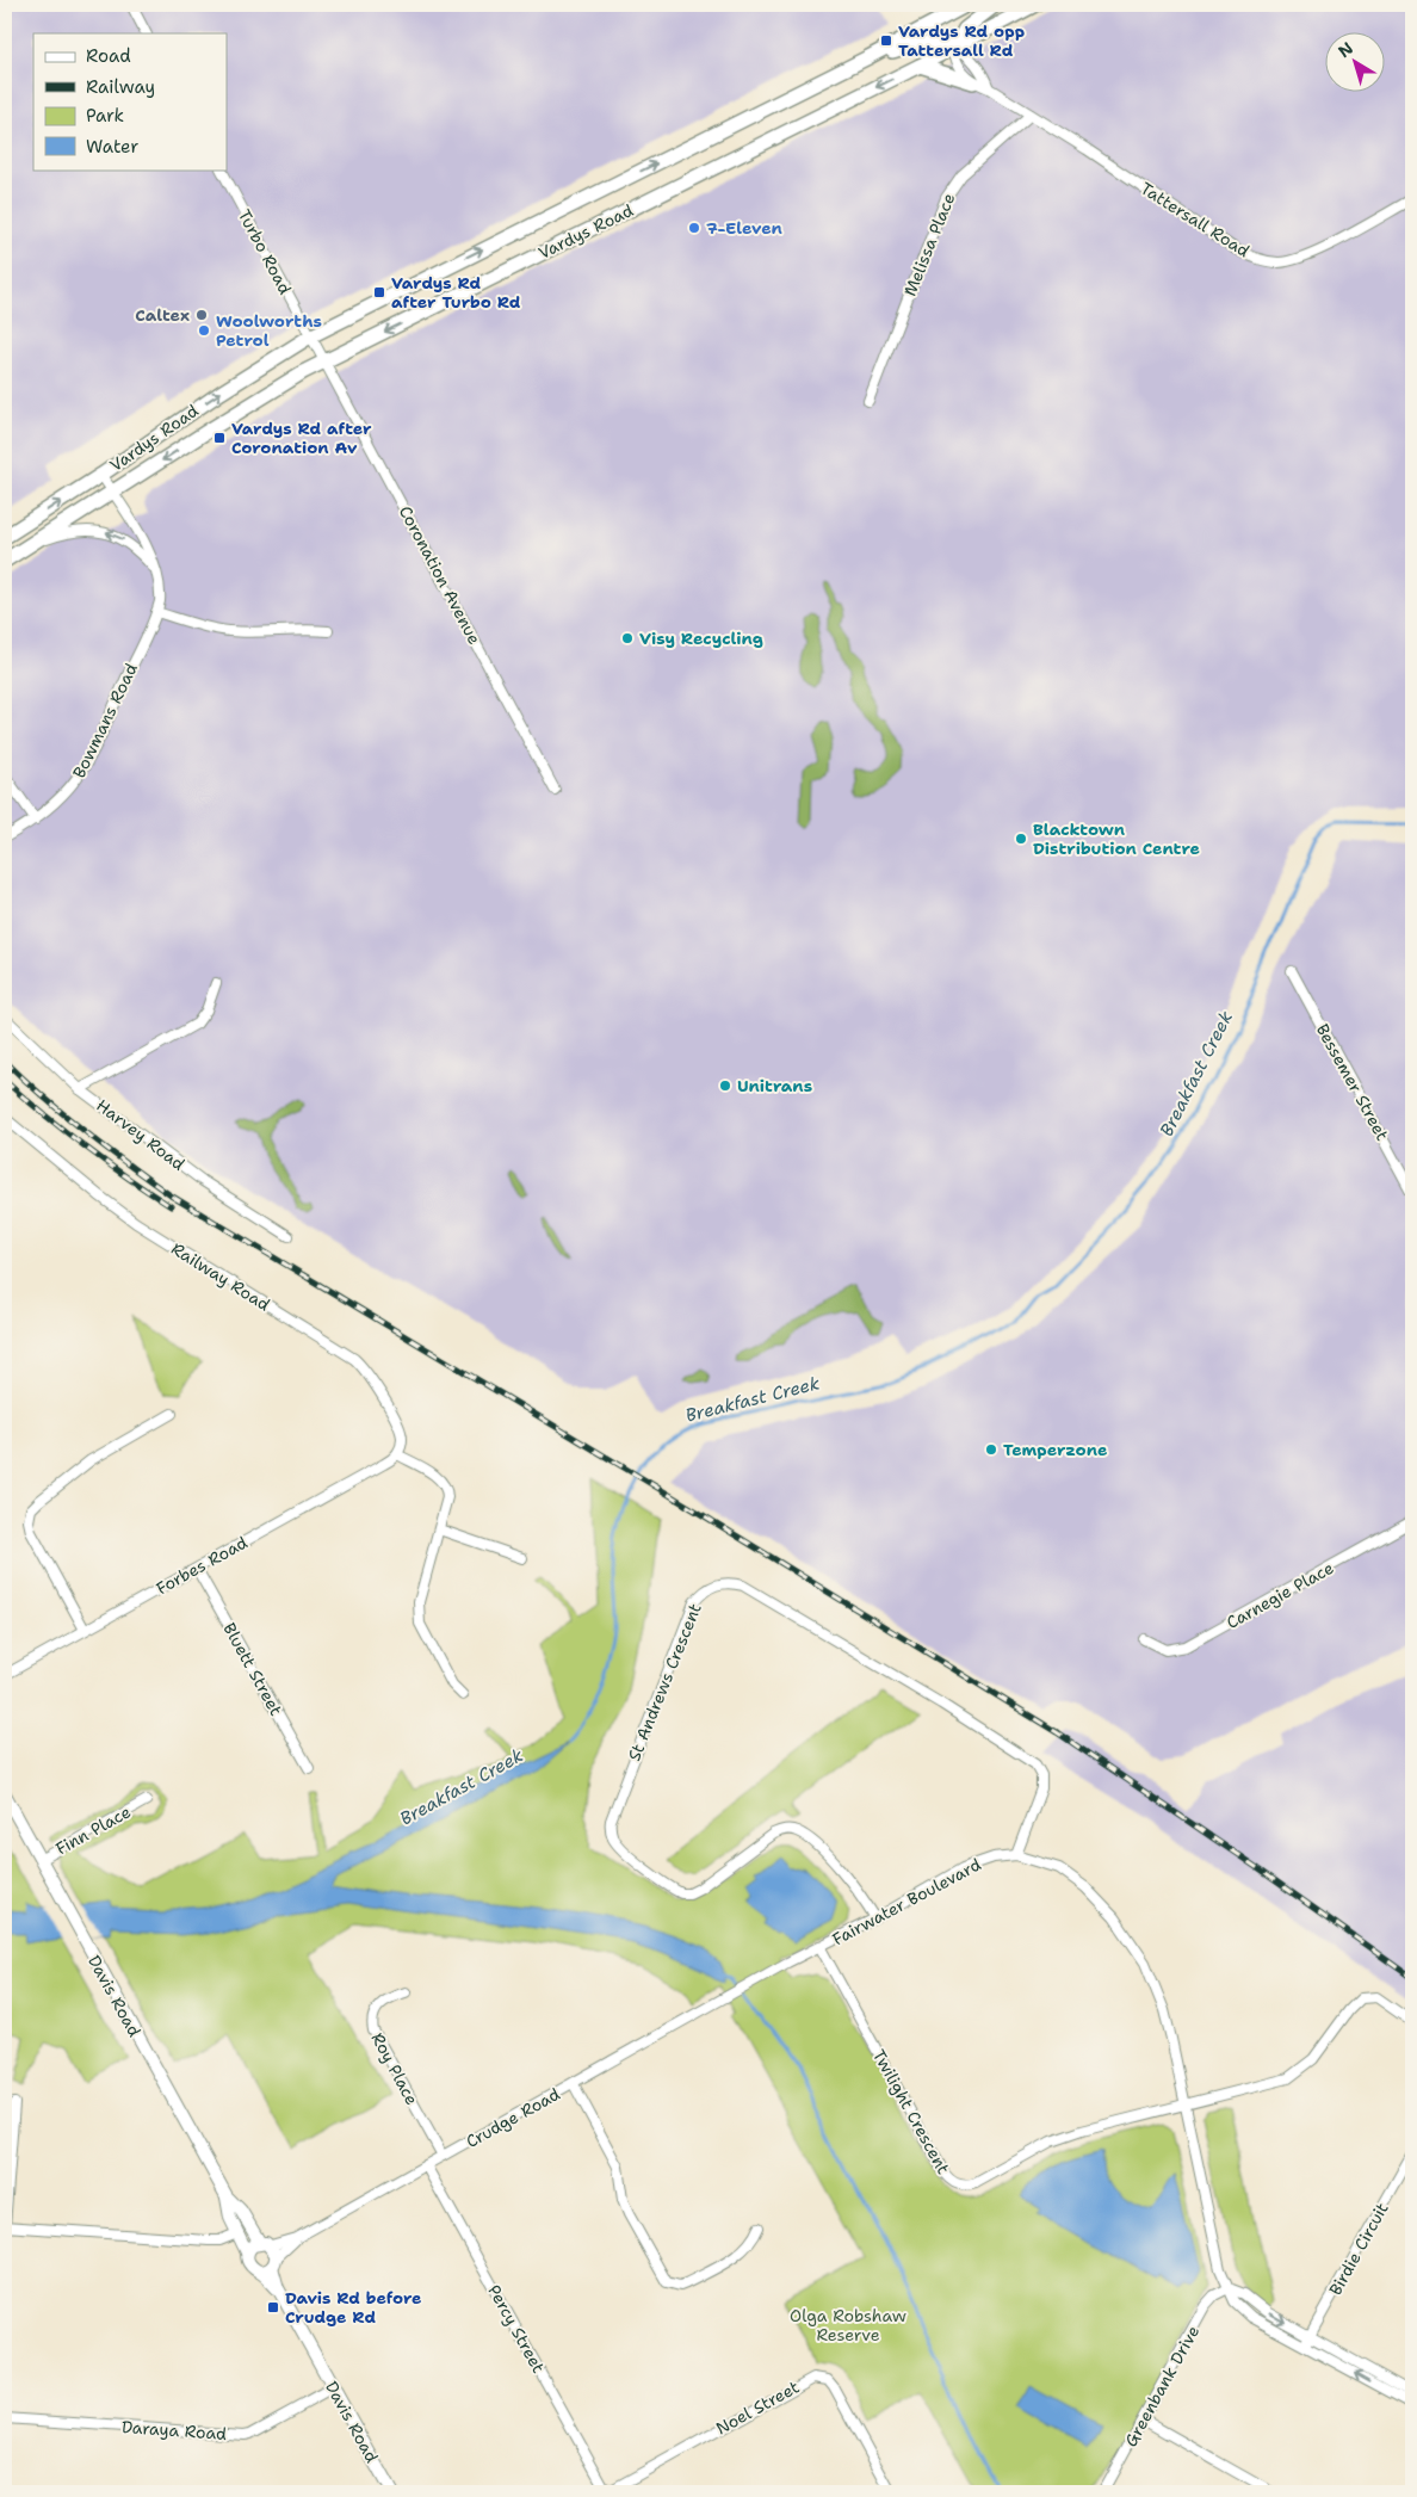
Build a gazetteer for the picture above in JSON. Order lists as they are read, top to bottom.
{
  "streets": {
    "main road": ["Vardys Road"],
    "street": [
      "Tattersall Road",
      "Melissa Place",
      "Turbo Road",
      "Coronation Avenue",
      "Bowmans Road",
      "Bessemer Street",
      "Harvey Road",
      "Railway Road",
      "Forbes Road",
      "Carnegie Place",
      "Bluett Street",
      "St Andrews Crescent",
      "Finn Place",
      "Fairwater Boulevard",
      "Davis Road",
      "Roy Place",
      "Twilight Crescent",
      "Crudge Road",
      "Birdie Circuit",
      "Percy Street",
      "Greenbank Drive",
      "Noel Street",
      "Daraya Road"
    ]
  },
  "crossings": [
    ["Tattersall Road", "Vardys Road"],
    ["Tattersall Road", "Melissa Place"],
    ["Vardys Road", "Turbo Road"],
    ["Vardys Road", "Coronation Avenue"],
    ["Vardys Road", "Bowmans Road"],
    ["Turbo Road", "Coronation Avenue"],
    ["Railway Road", "Forbes Road"],
    ["Forbes Road", "Bluett Street"],
    ["St Andrews Crescent", "Fairwater Boulevard"],
    ["Finn Place", "Davis Road"],
    ["Fairwater Boulevard", "Twilight Crescent"],
    ["Fairwater Boulevard", "Crudge Road"],
    ["Fairwater Boulevard", "Greenbank Drive"],
    ["Davis Road", "Crudge Road"],
    ["Davis Road", "Daraya Road"],
    ["Roy Place", "Crudge Road"],
    ["Crudge Road", "Percy Street"],
    ["Percy Street", "Noel Street"]
  ],
  "water": ["Breakfast Creek"],
  "parks": ["Olga Robshaw Reserve"],
  "places": {
    "transit": [
      "Vardys Rd opp Tattersall Rd",
      "Vardys Rd after Turbo Rd",
      "Vardys Rd after Coronation Av",
      "Davis Rd before Crudge Rd"
    ],
    "other": [
      "7-Eleven",
      "Caltex",
      "Woolworths Petrol",
      "Visy Recycling",
      "Blacktown Distribution Centre",
      "Unitrans",
      "Temperzone"
    ]
  },
  "legend": [
    "Road",
    "Railway",
    "Park",
    "Water"
  ],
  "north": "top left"
}
